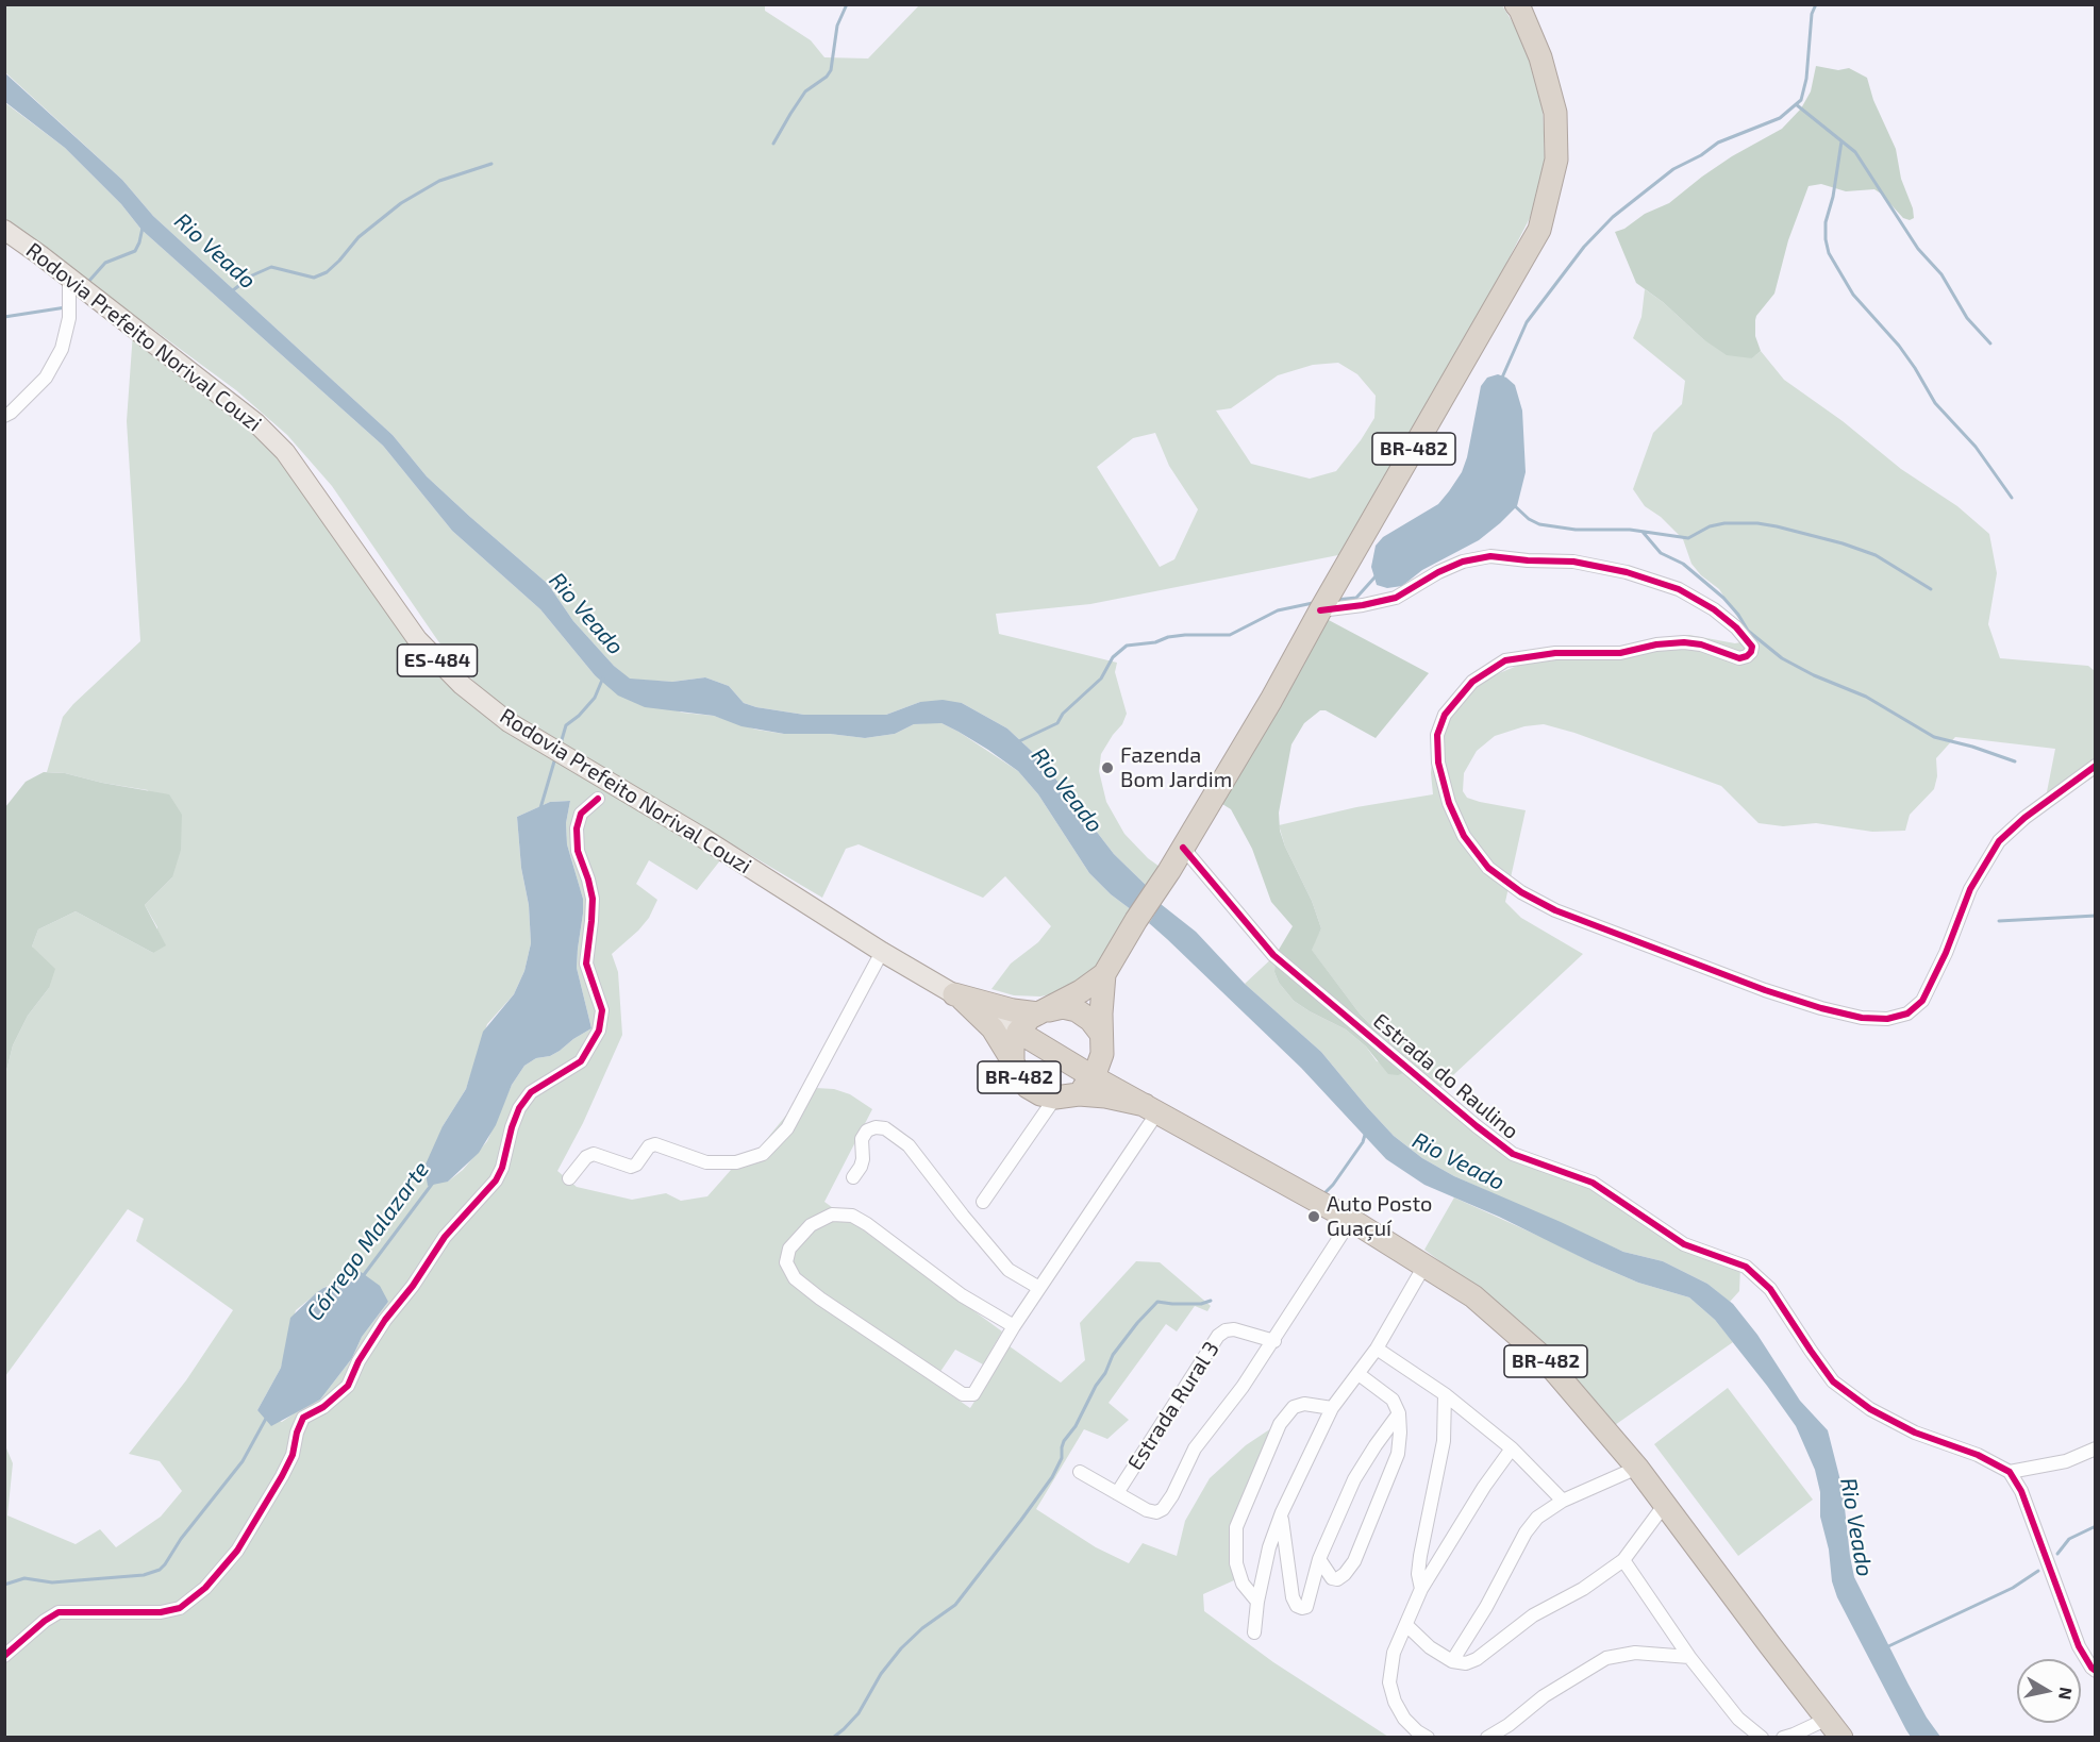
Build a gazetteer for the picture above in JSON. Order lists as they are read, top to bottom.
{
  "streets": {
    "highway": ["BR-482", "ES-484"],
    "main road": ["Rodovia Prefeito Norival Couzi"],
    "street": ["Estrada do Raulino", "Estrada Rural 3"]
  },
  "crossings": [
    ["Rodovia Prefeito Norival Couzi", "ES-484"],
    ["BR-482", "ES-484"],
    ["BR-482", "Estrada do Raulino"],
    ["BR-482", "Estrada Rural 3"]
  ],
  "water": ["Rio Veado", "Córrego Malazarte"],
  "places": ["Fazenda Bom Jardim", "Auto Posto Guaçuí"],
  "north": "right"
}
